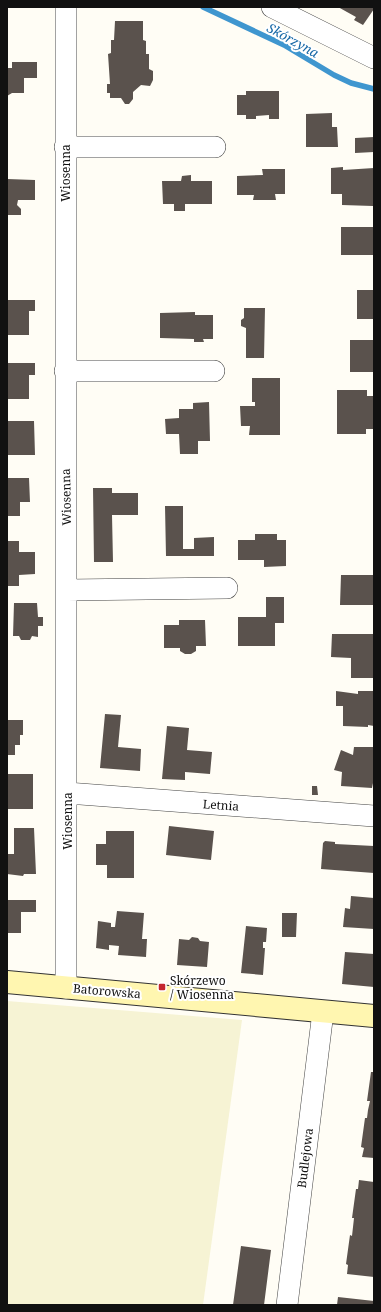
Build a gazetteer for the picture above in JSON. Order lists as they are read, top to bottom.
{
  "streets": {
    "street": [
      "Wiosenna",
      "Letnia",
      "Batorowska",
      "Budlejowa"
    ]
  },
  "crossings": [
    ["Wiosenna", "Letnia"],
    ["Wiosenna", "Batorowska"],
    ["Batorowska", "Budlejowa"]
  ],
  "water": ["Skórzyna"],
  "places": {
    "transit": ["Skórzewo / Wiosenna"]
  }
}
